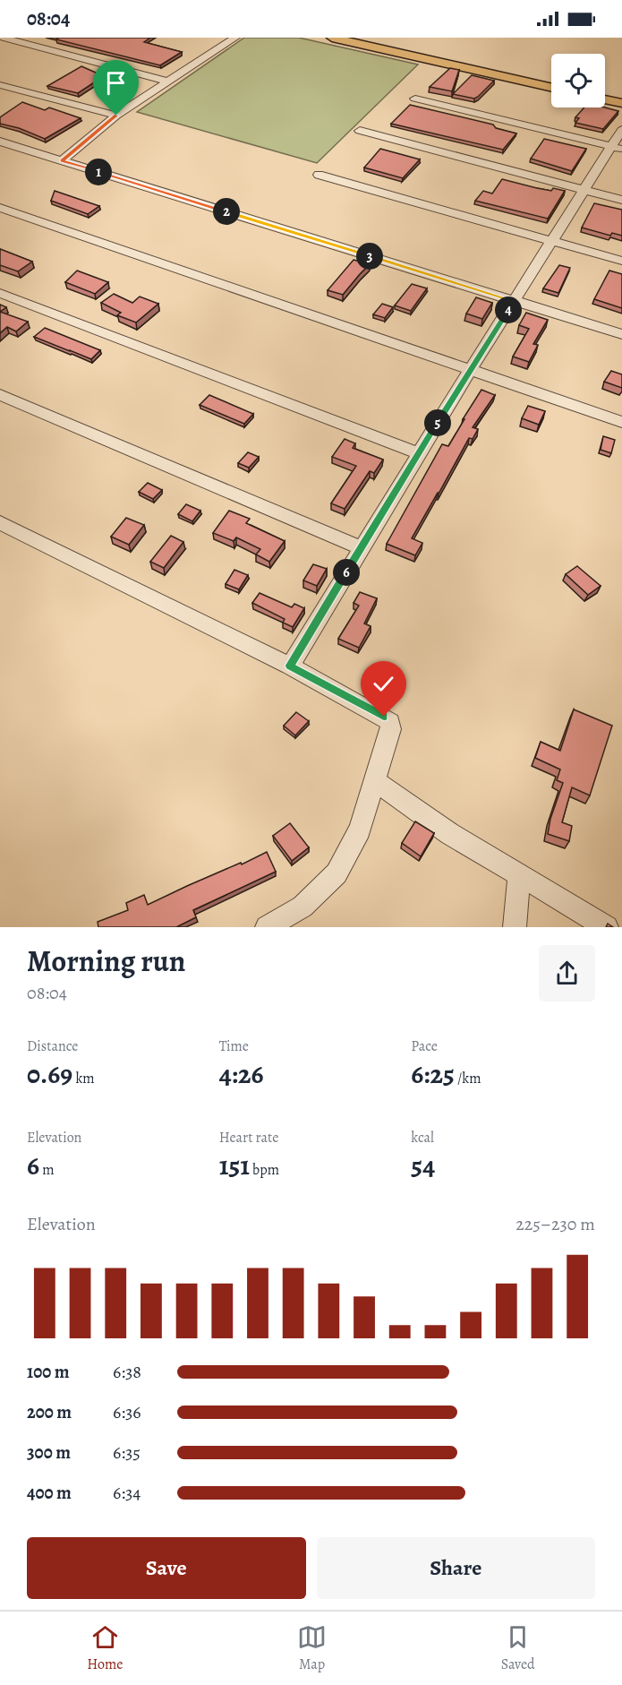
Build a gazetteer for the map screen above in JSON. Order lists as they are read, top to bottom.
{
  "page": {
    "status": "08:04",
    "pins": [
      "1",
      "2",
      "3",
      "4",
      "5",
      "6"
    ],
    "heading": ["Morning run", "08:04"],
    "stats": [
      ["Distance", "0.69 km"],
      ["Time", "4:26"],
      ["Pace", "6:25 /km"],
      ["Elevation", "6 m"],
      ["Heart rate", "151 bpm"],
      ["kcal", "54"]
    ],
    "chart": ["Elevation", "225–230 m"],
    "list": [
      {
        "name": "100 m",
        "note": "6:38"
      },
      {
        "name": "200 m",
        "note": "6:36"
      },
      {
        "name": "300 m",
        "note": "6:35"
      },
      {
        "name": "400 m",
        "note": "6:34"
      }
    ],
    "buttons": ["Save", "Share"],
    "tabs": ["Home", "Map", "Saved"]
  }
}
